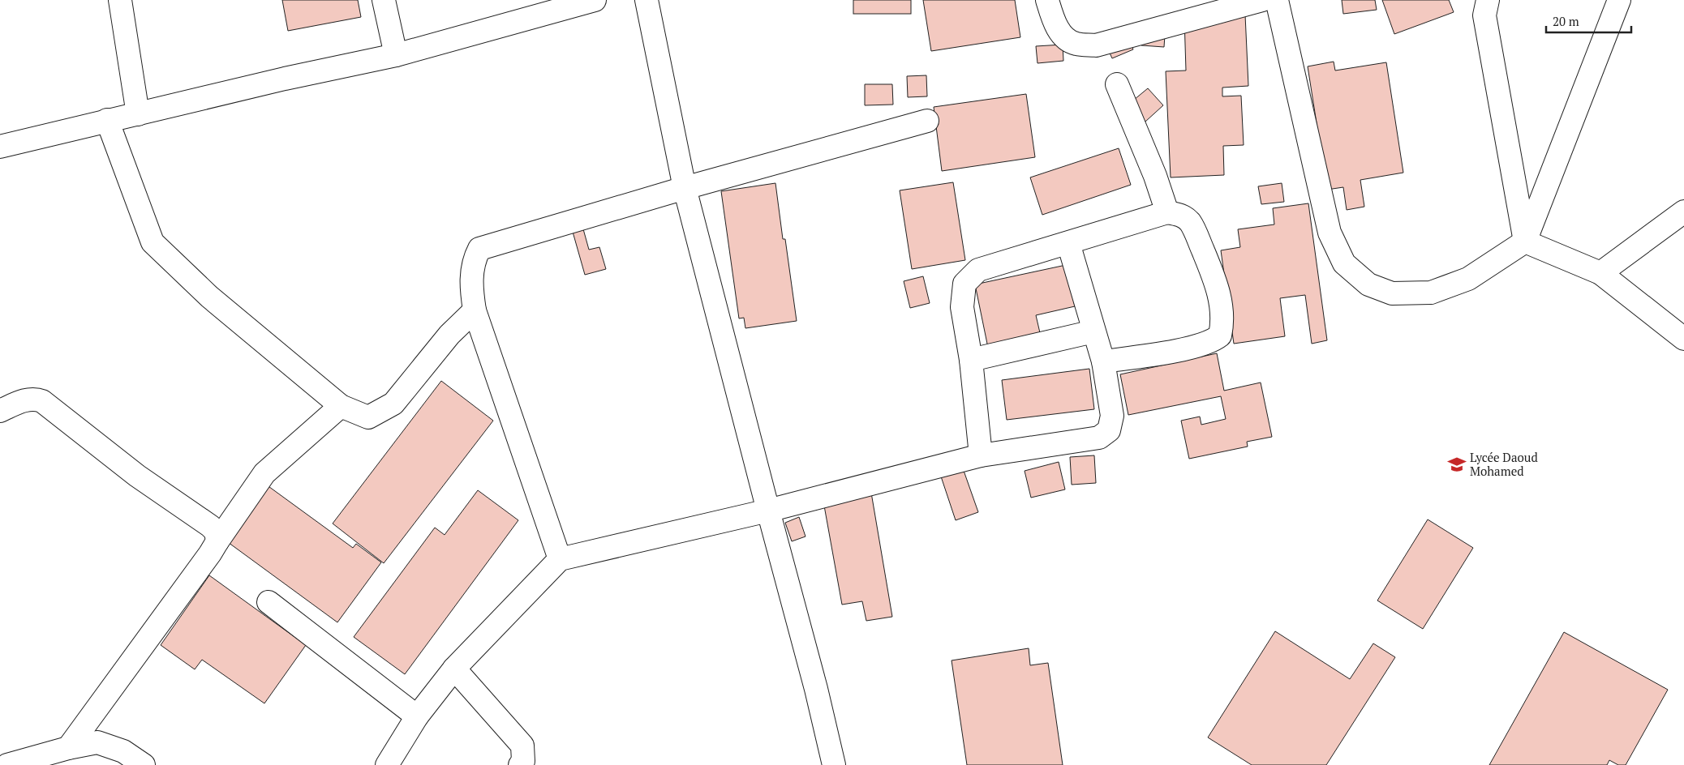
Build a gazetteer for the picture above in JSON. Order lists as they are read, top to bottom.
{
  "places": {
    "school or university": ["Lycée Daoud Mohamed"]
  },
  "scale_bar": "20 m"
}
